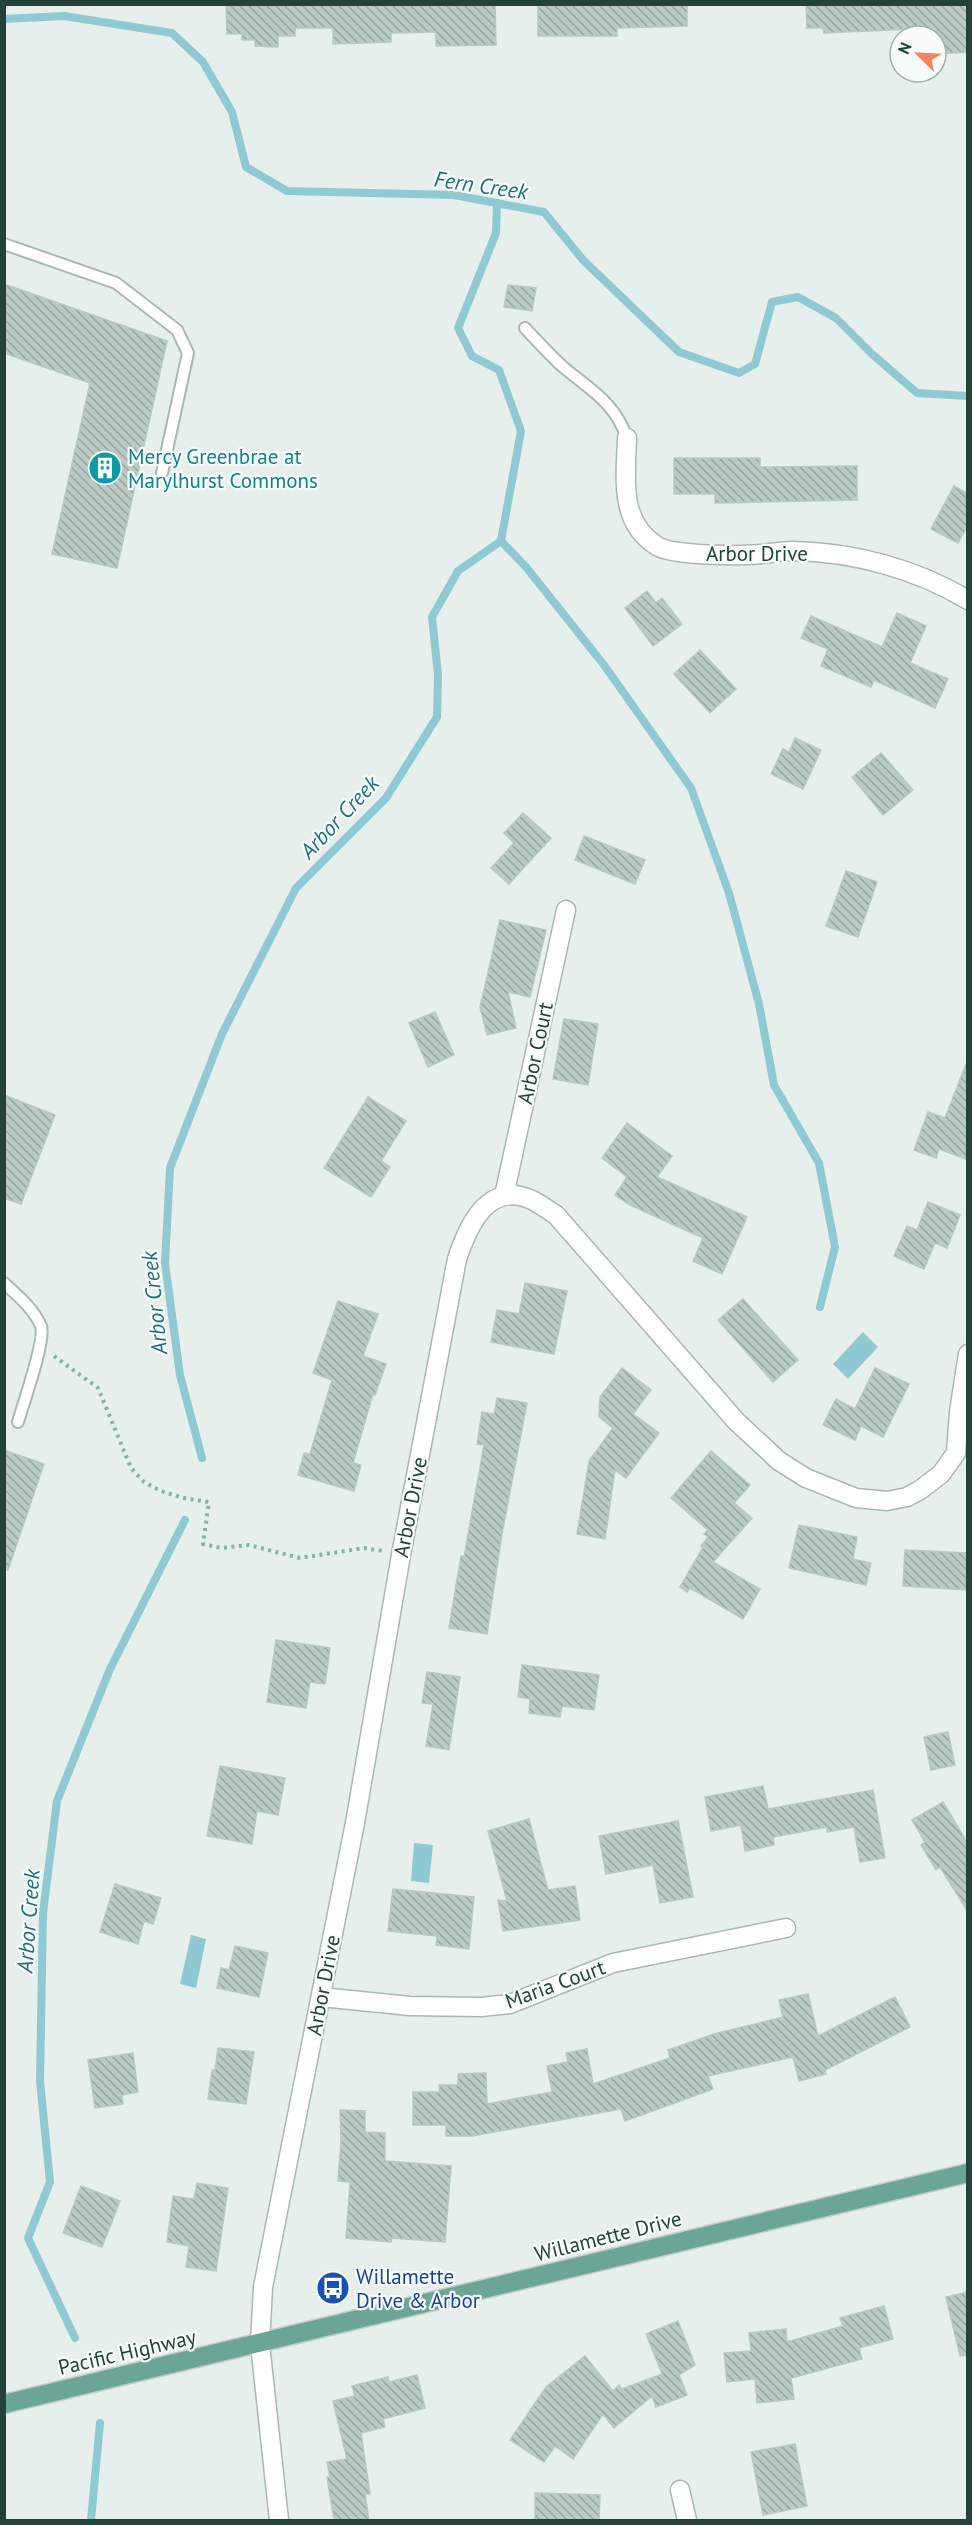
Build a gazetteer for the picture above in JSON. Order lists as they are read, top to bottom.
{
  "streets": {
    "main road": ["Willamette Drive", "Pacific Highway"],
    "street": ["Arbor Drive", "Arbor Court", "Maria Court"]
  },
  "crossings": [
    ["Arbor Drive", "Arbor Court"],
    ["Arbor Drive", "Maria Court"],
    ["Arbor Drive", "Willamette Drive"],
    ["Arbor Drive", "Pacific Highway"],
    ["Willamette Drive", "Pacific Highway"]
  ],
  "water": ["Fern Creek", "Arbor Creek"],
  "places": {
    "building": ["Mercy Greenbrae at Marylhurst Commons"],
    "bus stop": ["Willamette Drive & Arbor"]
  },
  "north": "top left"
}
